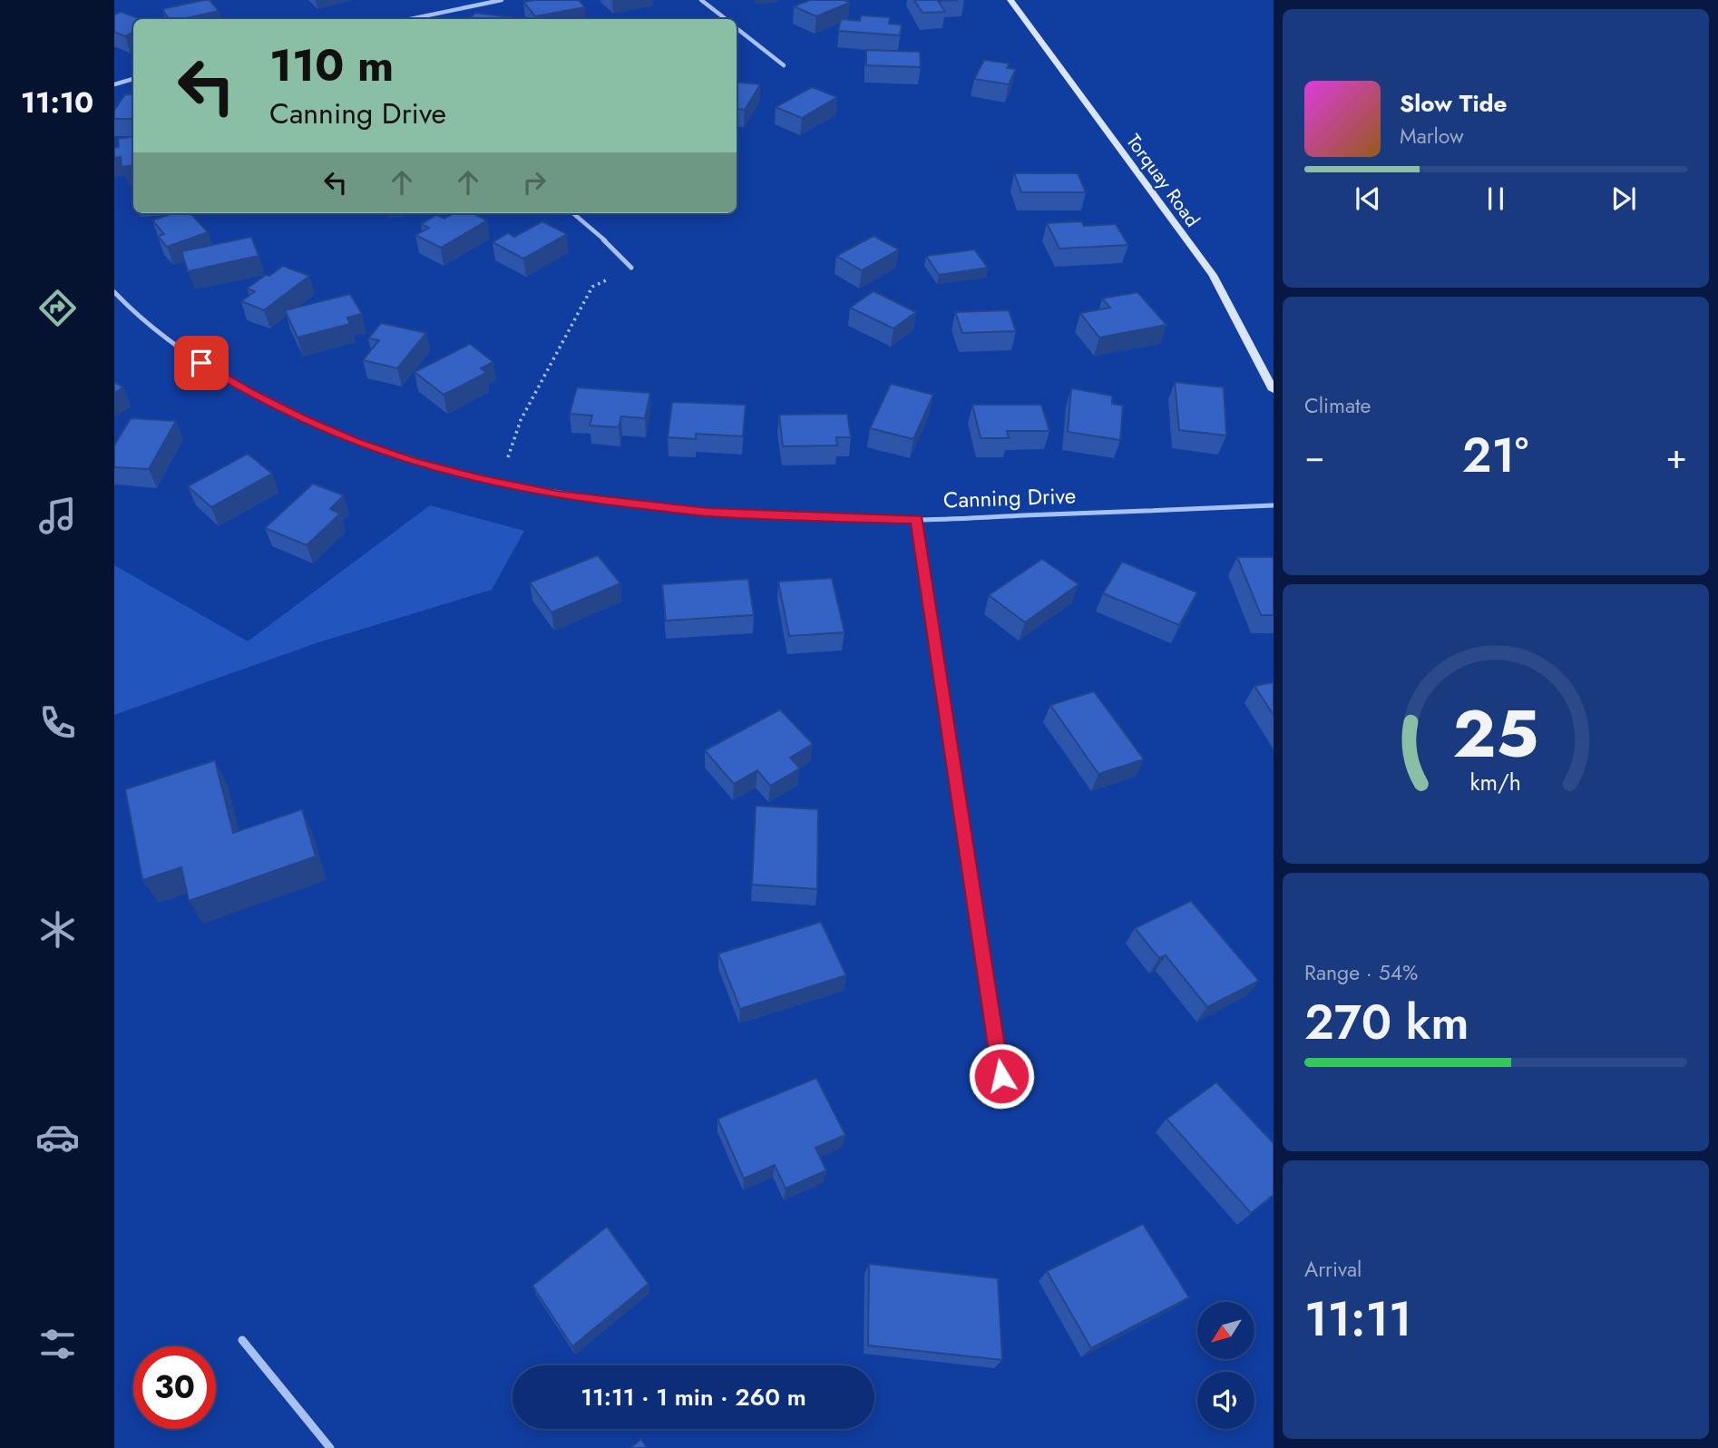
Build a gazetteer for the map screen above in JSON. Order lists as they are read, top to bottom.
{
  "streets": {
    "street": ["Torquay Road", "Canning Drive"]
  },
  "north": "bottom left",
  "page": {
    "tabs": "11:10",
    "turn": ["110 m", "Canning Drive"],
    "song": ["Slow Tide", "Marlow"],
    "tile": [
      "Climate",
      ["Range · 54%", "270 km"],
      ["Arrival", "11:11"]
    ],
    "heat": ["−", "21°", "+"],
    "limit": "30",
    "trip": "11:11 · 1 min · 260 m",
    "gauge": ["25", "km/h"]
  }
}
